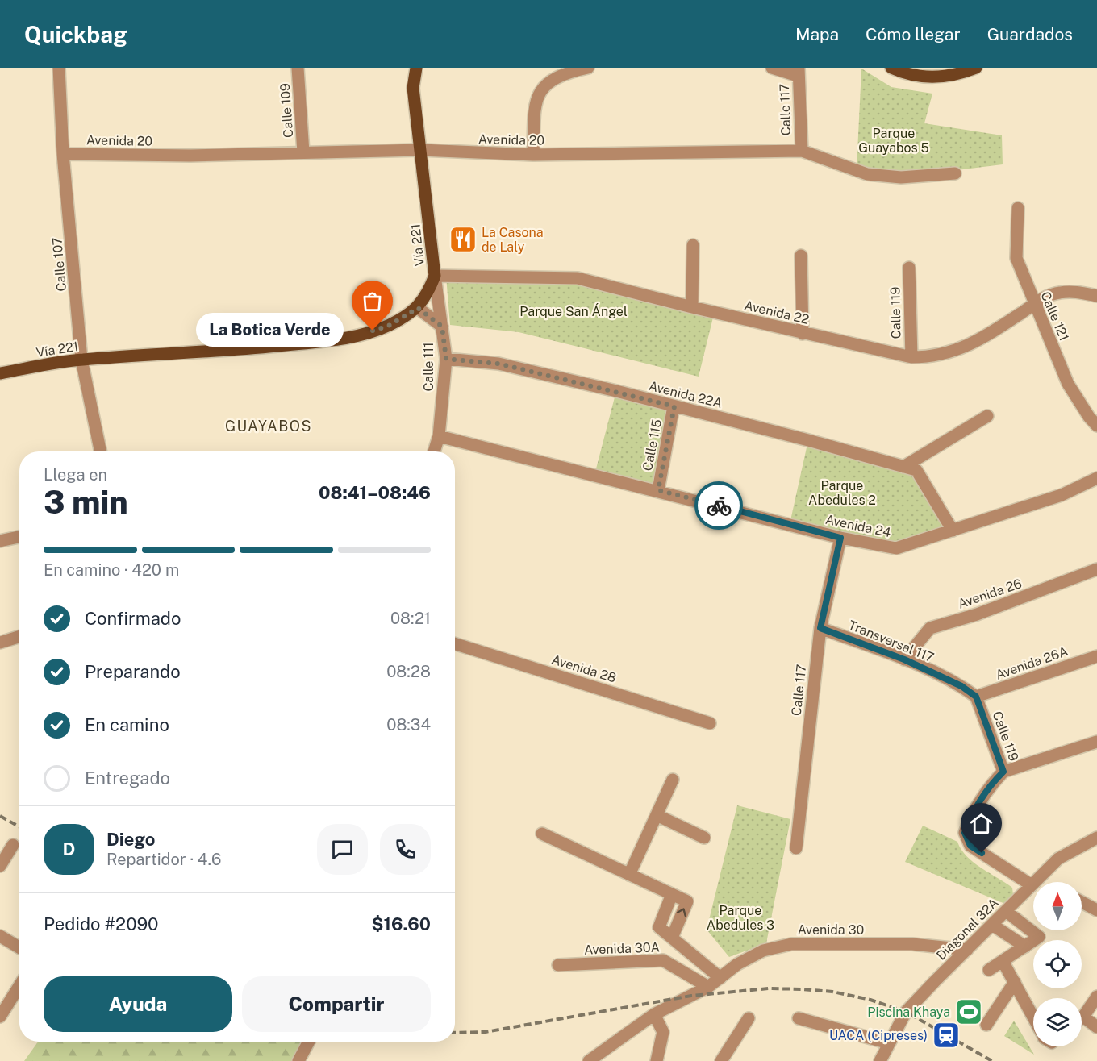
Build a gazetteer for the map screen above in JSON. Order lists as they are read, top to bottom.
{
  "streets": {
    "main road": ["Vía 221"],
    "street": [
      "Calle 117",
      "Calle 109",
      "Avenida 20",
      "Calle 107",
      "Avenida 22",
      "Calle 119",
      "Calle 121",
      "Calle 111",
      "Avenida 22A",
      "Calle 115",
      "Avenida 24",
      "Avenida 26",
      "Transversal 117",
      "Avenida 26A",
      "Avenida 28",
      "Diagonal 32A",
      "Avenida 30",
      "Avenida 30A"
    ]
  },
  "crossings": [
    ["Calle 117", "Avenida 20"],
    ["Calle 117", "Avenida 24"],
    ["Calle 117", "Transversal 117"],
    ["Calle 109", "Avenida 20"],
    ["Avenida 20", "Vía 221"],
    ["Avenida 20", "Calle 107"],
    ["Vía 221", "Calle 107"],
    ["Vía 221", "Avenida 22"],
    ["Vía 221", "Calle 111"],
    ["Avenida 22", "Calle 119"],
    ["Avenida 22", "Calle 121"],
    ["Avenida 22", "Calle 111"],
    ["Calle 119", "Transversal 117"],
    ["Calle 119", "Avenida 26A"],
    ["Calle 119", "Diagonal 32A"],
    ["Calle 111", "Avenida 22A"],
    ["Calle 111", "Avenida 24"],
    ["Avenida 22A", "Calle 115"],
    ["Avenida 22A", "Avenida 24"],
    ["Calle 115", "Avenida 24"],
    ["Avenida 26", "Transversal 117"],
    ["Transversal 117", "Avenida 26A"],
    ["Diagonal 32A", "Avenida 30"],
    ["Avenida 30", "Avenida 30A"]
  ],
  "districts": ["GUAYABOS"],
  "parks": [
    "Parque Guayabos 5",
    "Parque San Ángel",
    "Parque Abedules 2",
    "Parque Abedules 3"
  ],
  "places": {
    "restaurant": ["La Casona de Laly"],
    "other": ["La Botica Verde"],
    "sports": ["Piscina Khaya"],
    "station": ["UACA (Cipreses)"]
  },
  "north": "top",
  "page": {
    "header": "Quickbag",
    "nav": ["Mapa", "Cómo llegar", "Guardados"],
    "bubble": "La Botica Verde",
    "heading": ["3 min", "Llega en", "08:41–08:46"],
    "panel": [
      "Diego",
      "Repartidor · 4.6",
      "Pedido #2090",
      "$16.60"
    ],
    "bar": "En camino · 420 m",
    "list": [
      ["Confirmado", "08:21"],
      ["Preparando", "08:28"],
      ["En camino", "08:34"],
      "Entregado"
    ],
    "round": "D",
    "buttons": ["Ayuda", "Compartir"]
  }
}
